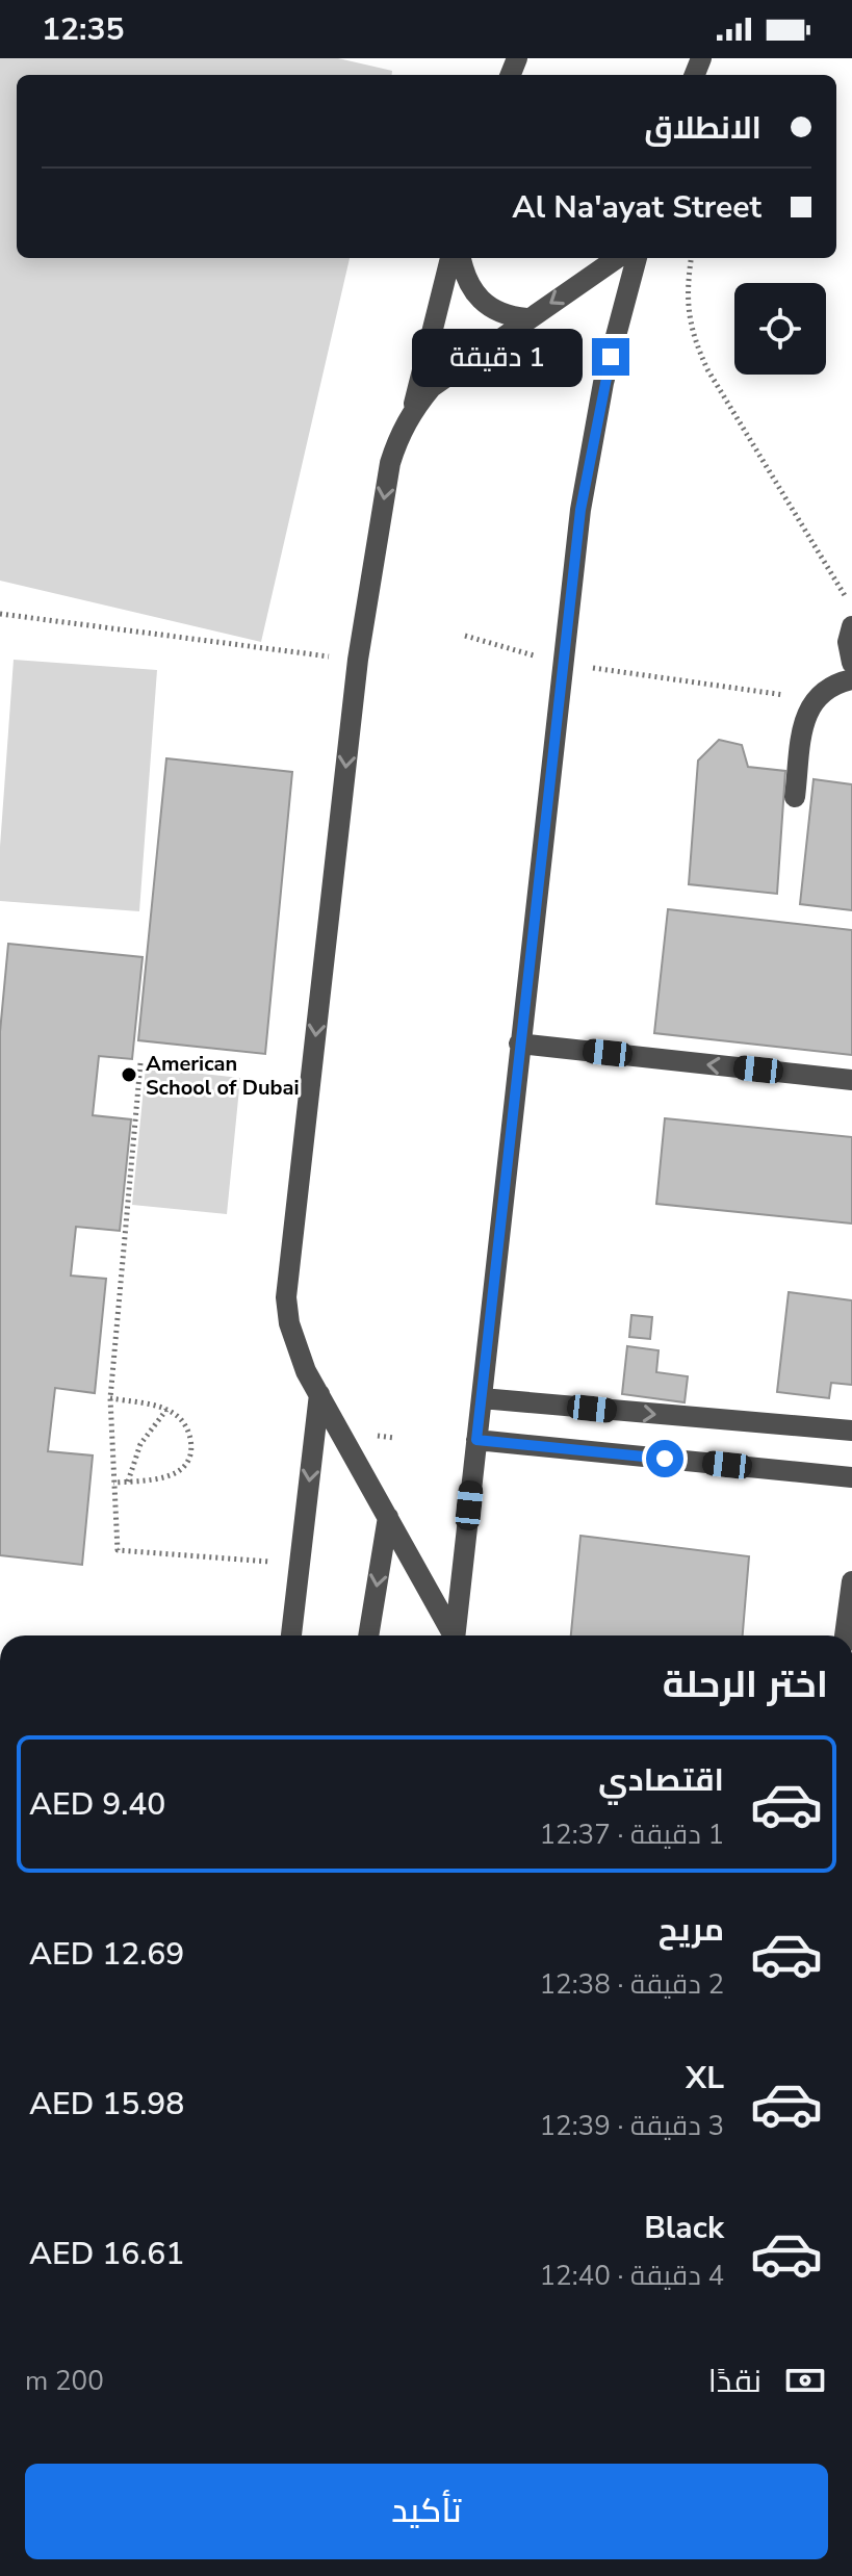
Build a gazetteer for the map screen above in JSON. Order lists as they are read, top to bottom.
{
  "places": ["American School of Dubai"],
  "page": {
    "status": "12:35",
    "banner": ["الانطلاق", "Al Na'ayat Street"],
    "bubble": "1 دقيقة",
    "heading": "اختر الرحلة",
    "list": [
      {
        "name": "اقتصادي",
        "note": "1 دقيقة · 12:37",
        "value": "AED 9.40"
      },
      {
        "name": "مريح",
        "note": "2 دقيقة · 12:38",
        "value": "AED 12.69"
      },
      {
        "name": "XL",
        "note": "3 دقيقة · 12:39",
        "value": "AED 15.98"
      },
      {
        "name": "Black",
        "note": "4 دقيقة · 12:40",
        "value": "AED 16.61"
      }
    ],
    "pay": ["نقدًا", "200 m"],
    "buttons": "تأكيد"
  }
}
